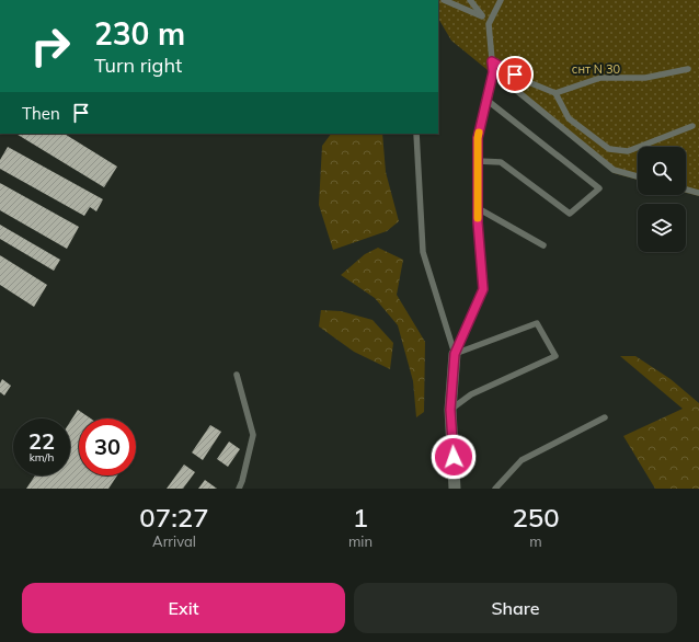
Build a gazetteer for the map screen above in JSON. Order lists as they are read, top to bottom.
{
  "parks": ["снт N 30"],
  "page": {
    "turn": ["230 m", "Turn right"],
    "then": "Then",
    "speed": "22 km/h",
    "limit": "30",
    "eta": [
      "07:27",
      "Arrival",
      "1",
      "min",
      "250",
      "m"
    ],
    "buttons": ["Exit", "Share"]
  }
}
